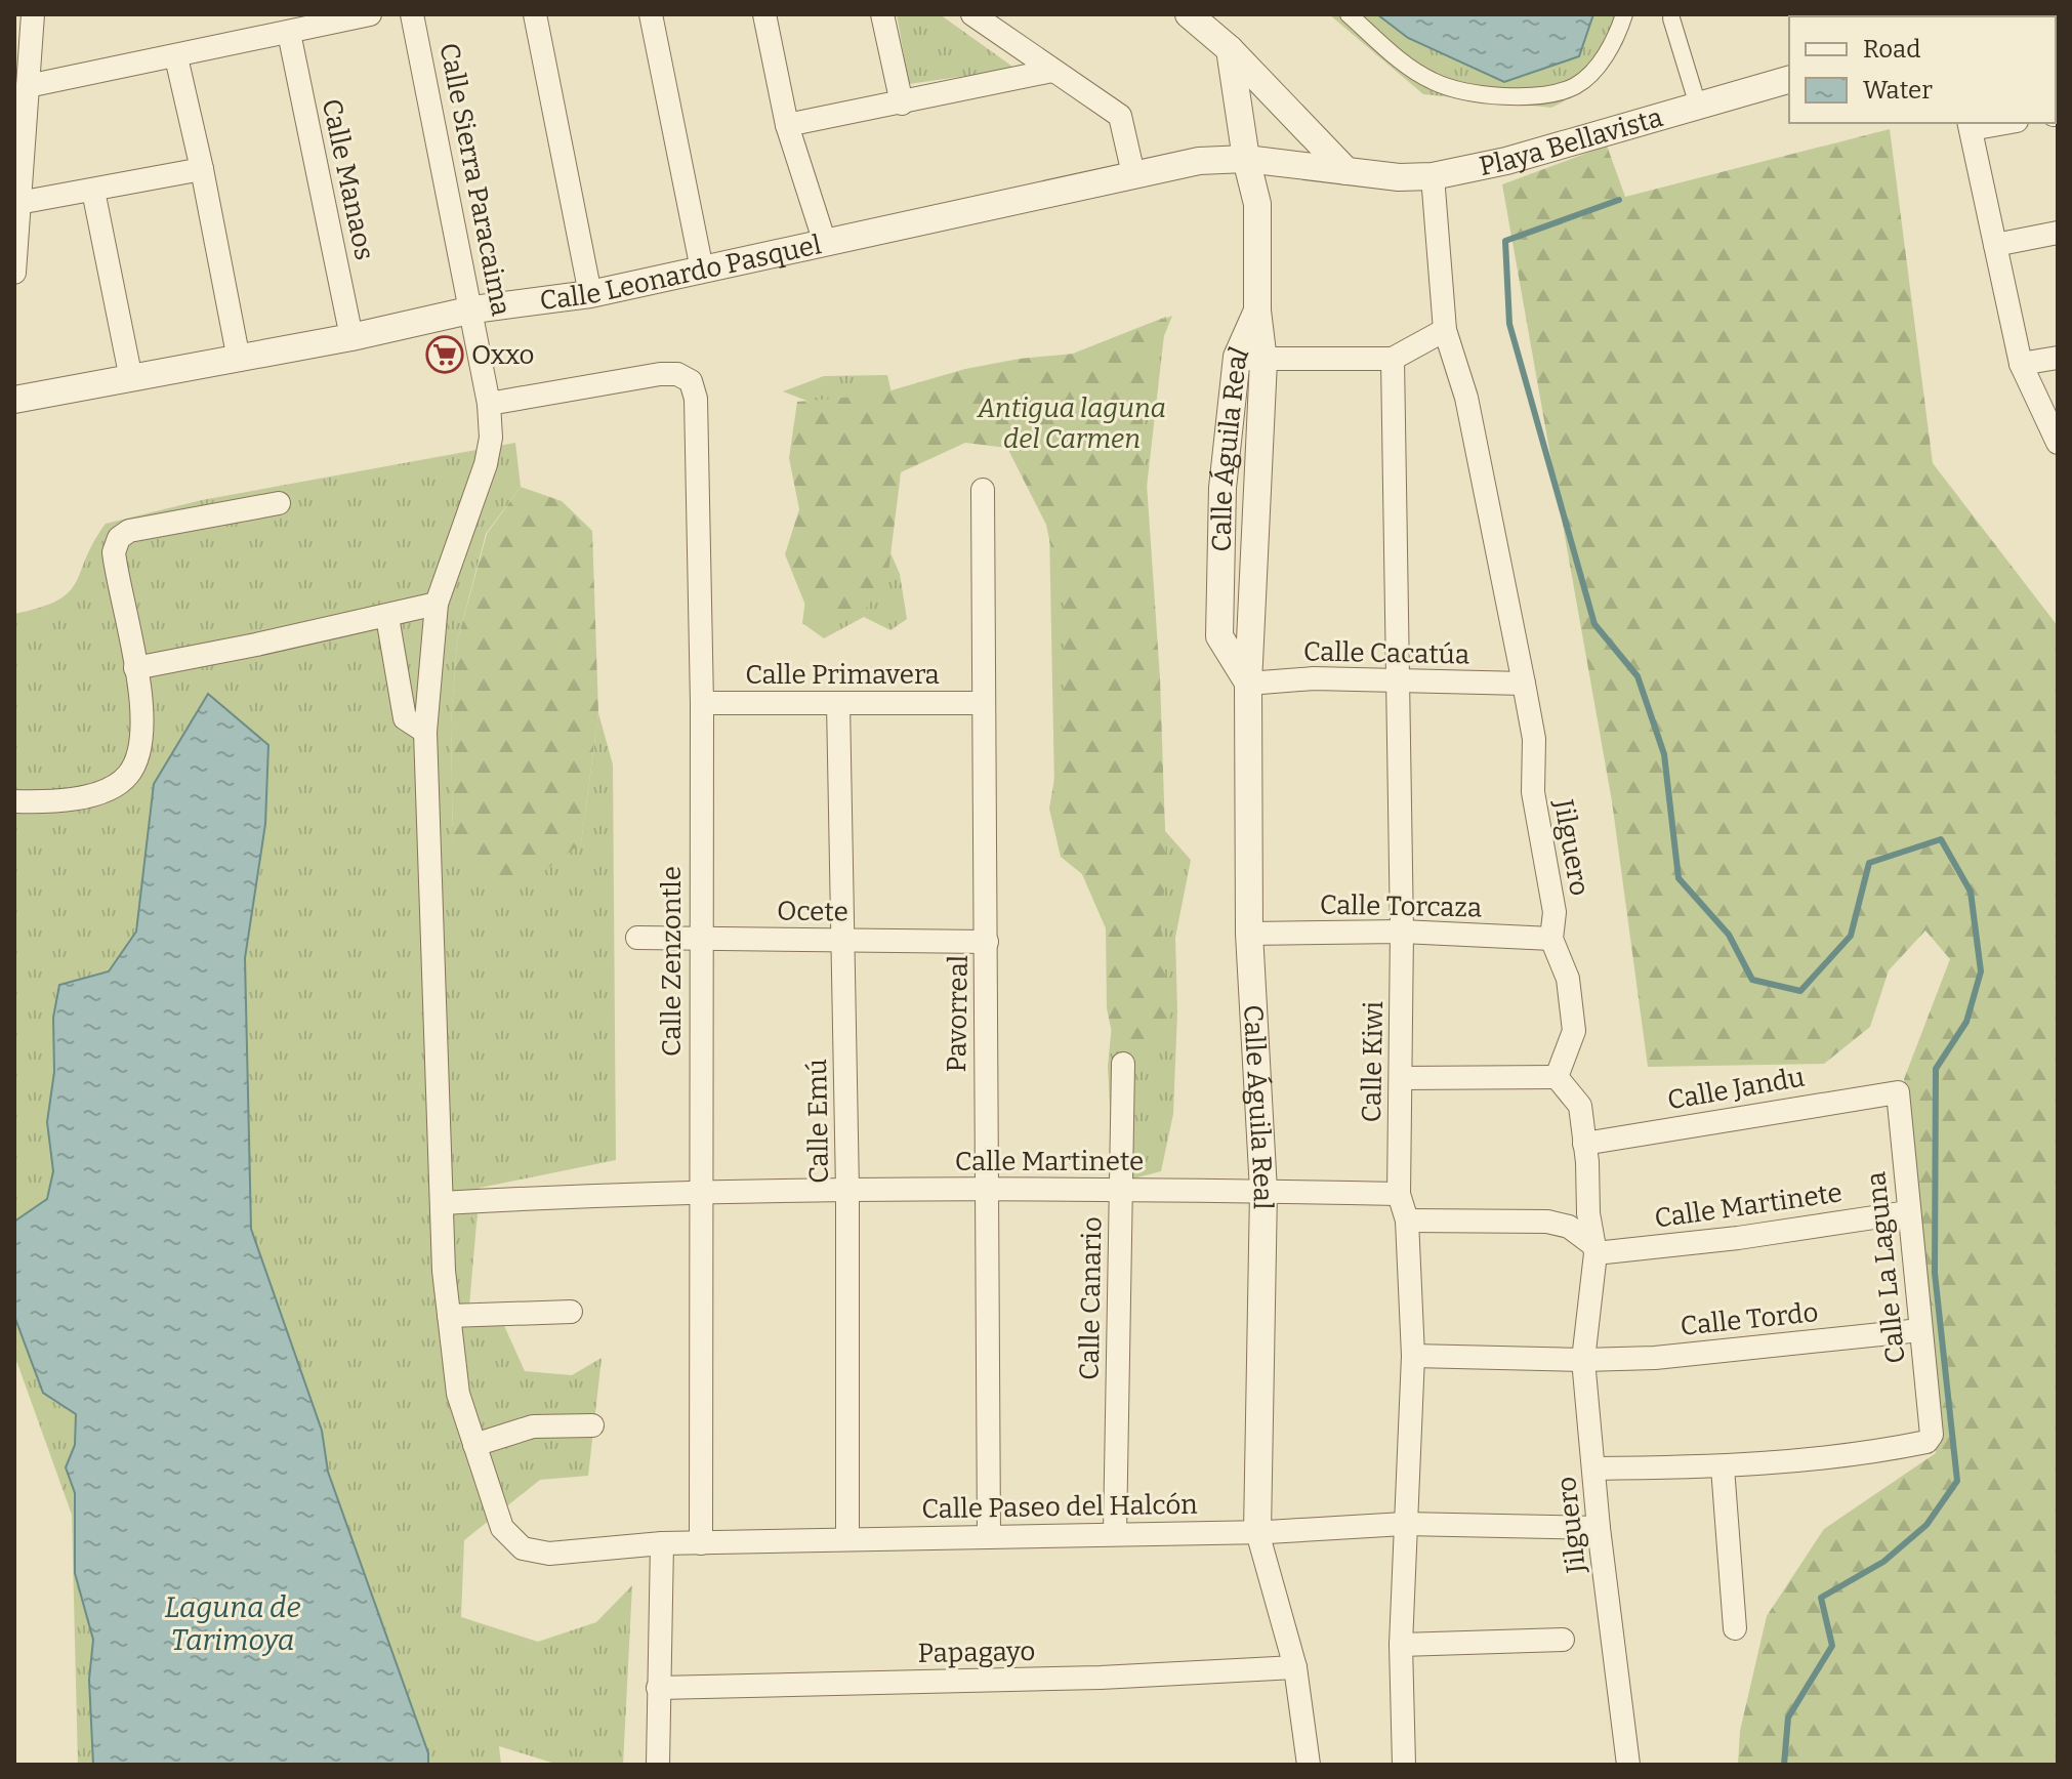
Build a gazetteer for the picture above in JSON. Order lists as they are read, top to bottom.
{
  "streets": {
    "street": [
      "Playa Bellavista",
      "Calle Manaos",
      "Calle Sierra Paracaima",
      "Calle Leonardo Pasquel",
      "Calle Águila Real",
      "Calle Cacatúa",
      "Calle Primavera",
      "Jilguero",
      "Calle Torcaza",
      "Ocete",
      "Calle Zenzontle",
      "Pavorreal",
      "Calle Kiwi",
      "Calle Jandu",
      "Calle Emú",
      "Calle Martinete",
      "Calle La Laguna",
      "Calle Canario",
      "Calle Tordo",
      "Calle Paseo del Halcón",
      "Papagayo"
    ]
  },
  "crossings": [
    ["Playa Bellavista", "Calle Leonardo Pasquel"],
    ["Playa Bellavista", "Jilguero"],
    ["Calle Manaos", "Calle Leonardo Pasquel"],
    ["Calle Sierra Paracaima", "Calle Leonardo Pasquel"],
    ["Calle Sierra Paracaima", "Calle Zenzontle"],
    ["Calle Sierra Paracaima", "Calle Martinete"],
    ["Calle Sierra Paracaima", "Calle Paseo del Halcón"],
    ["Calle Leonardo Pasquel", "Calle Águila Real"],
    ["Calle Águila Real", "Calle Cacatúa"],
    ["Calle Águila Real", "Calle Torcaza"],
    ["Calle Águila Real", "Calle Martinete"],
    ["Calle Águila Real", "Calle Paseo del Halcón"],
    ["Calle Cacatúa", "Jilguero"],
    ["Calle Cacatúa", "Calle Kiwi"],
    ["Calle Primavera", "Calle Zenzontle"],
    ["Calle Primavera", "Pavorreal"],
    ["Calle Primavera", "Calle Emú"],
    ["Jilguero", "Calle Torcaza"],
    ["Jilguero", "Calle Jandu"],
    ["Jilguero", "Calle Martinete"],
    ["Jilguero", "Calle Tordo"],
    ["Jilguero", "Calle Paseo del Halcón"],
    ["Calle Torcaza", "Calle Kiwi"],
    ["Ocete", "Calle Zenzontle"],
    ["Ocete", "Pavorreal"],
    ["Ocete", "Calle Emú"],
    ["Calle Zenzontle", "Calle Martinete"],
    ["Calle Zenzontle", "Calle Paseo del Halcón"],
    ["Pavorreal", "Calle Martinete"],
    ["Pavorreal", "Calle Paseo del Halcón"],
    ["Calle Kiwi", "Calle Martinete"],
    ["Calle Kiwi", "Calle Tordo"],
    ["Calle Kiwi", "Calle Paseo del Halcón"],
    ["Calle Jandu", "Calle La Laguna"],
    ["Calle Emú", "Calle Martinete"],
    ["Calle Emú", "Calle Paseo del Halcón"],
    ["Calle Martinete", "Calle La Laguna"],
    ["Calle Martinete", "Calle Canario"],
    ["Calle La Laguna", "Calle Tordo"],
    ["Calle Canario", "Calle Paseo del Halcón"]
  ],
  "water": ["Laguna de Tarimoya"],
  "parks": ["Antigua laguna del Carmen"],
  "places": {
    "supermarket": ["Oxxo"]
  },
  "legend": ["Road", "Water"]
}
